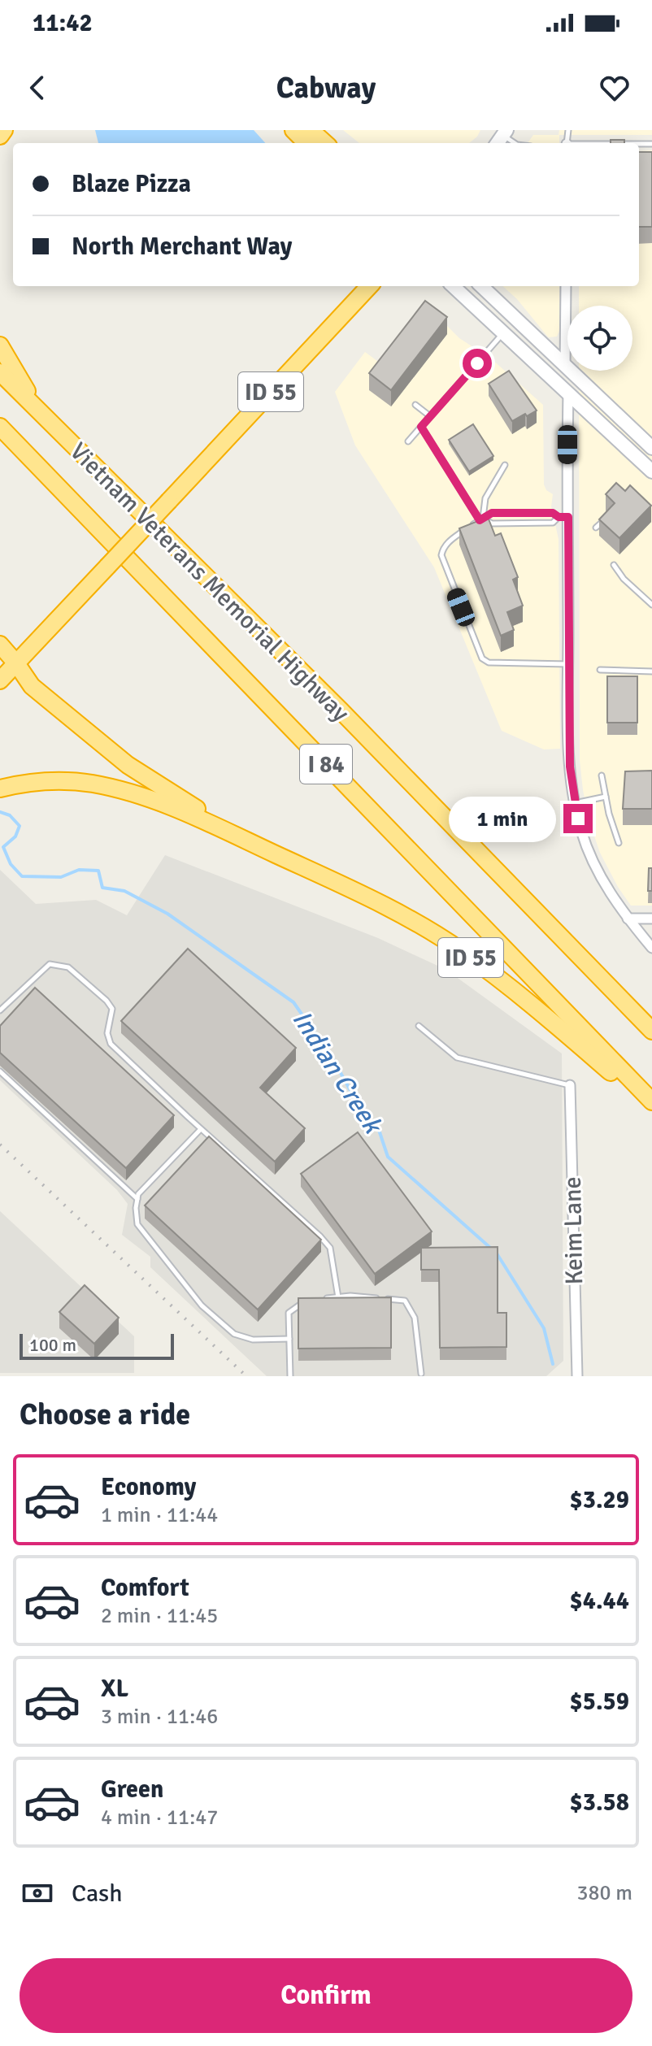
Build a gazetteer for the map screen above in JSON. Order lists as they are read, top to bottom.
{
  "streets": {
    "highway": ["ID 55", "Vietnam Veterans Memorial Highway", "I 84"],
    "street": ["Keim Lane"]
  },
  "crossings": [
    ["Vietnam Veterans Memorial Highway", "I 84"]
  ],
  "water": ["Indian Creek"],
  "scale_bar": "100 m",
  "page": {
    "status": "11:42",
    "header": "Cabway",
    "banner": ["Blaze Pizza", "North Merchant Way"],
    "bubble": "1 min",
    "scale": "100 m",
    "heading": "Choose a ride",
    "list": [
      {
        "name": "Economy",
        "note": "1 min · 11:44",
        "value": "$3.29"
      },
      {
        "name": "Comfort",
        "note": "2 min · 11:45",
        "value": "$4.44"
      },
      {
        "name": "XL",
        "note": "3 min · 11:46",
        "value": "$5.59"
      },
      {
        "name": "Green",
        "note": "4 min · 11:47",
        "value": "$3.58"
      }
    ],
    "pay": ["Cash", "380 m"],
    "buttons": "Confirm"
  }
}
